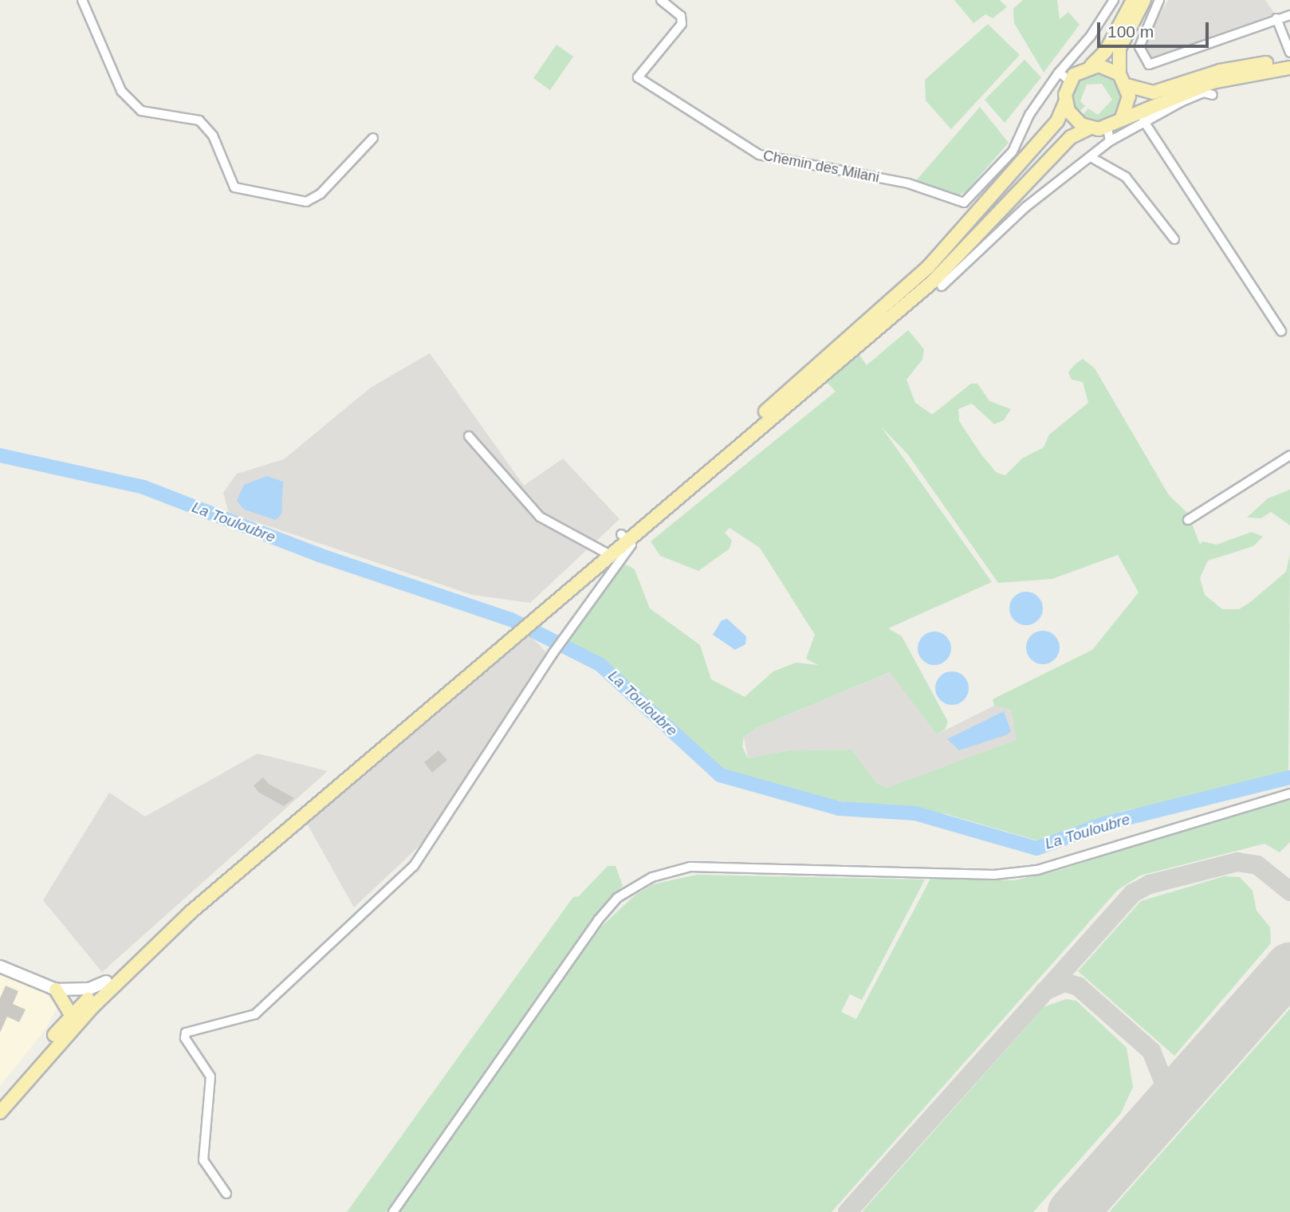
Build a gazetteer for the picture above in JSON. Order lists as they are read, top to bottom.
{
  "streets": {
    "street": ["Chemin des Milani"]
  },
  "water": ["La Touloubre"],
  "scale_bar": "100 m"
}
